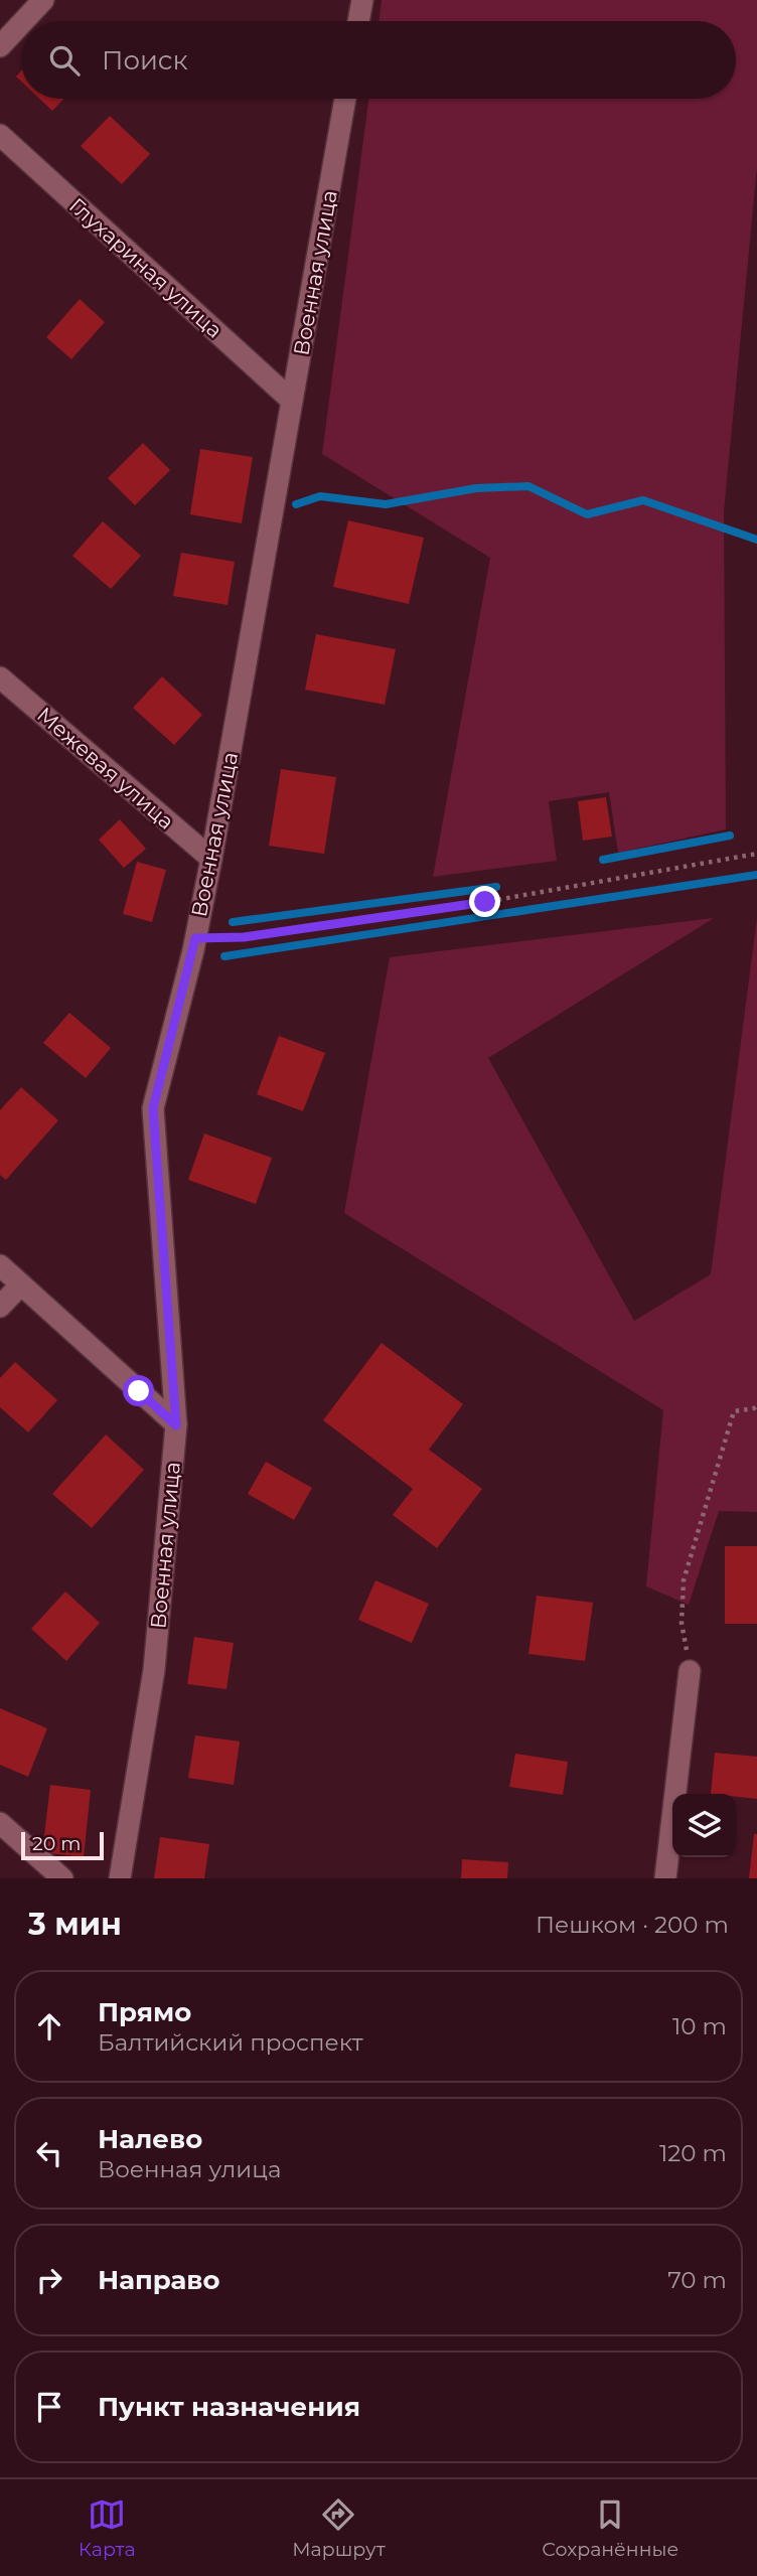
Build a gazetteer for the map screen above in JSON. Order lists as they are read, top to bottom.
{
  "streets": {
    "street": ["Глухариная улица", "Военная улица", "Межевая улица"]
  },
  "crossings": [
    ["Глухариная улица", "Военная улица"],
    ["Военная улица", "Межевая улица"]
  ],
  "scale_bar": "20 m",
  "page": {
    "search": "Поиск",
    "scale": "20 m",
    "heading": ["3 мин", "Пешком · 200 m"],
    "list": [
      ["Прямо", "Балтийский проспект", "10 m"],
      ["Налево", "Военная улица", "120 m"],
      ["Направо", "70 m"],
      "Пункт назначения"
    ],
    "nav": ["Карта", "Маршрут", "Сохранённые"]
  }
}
